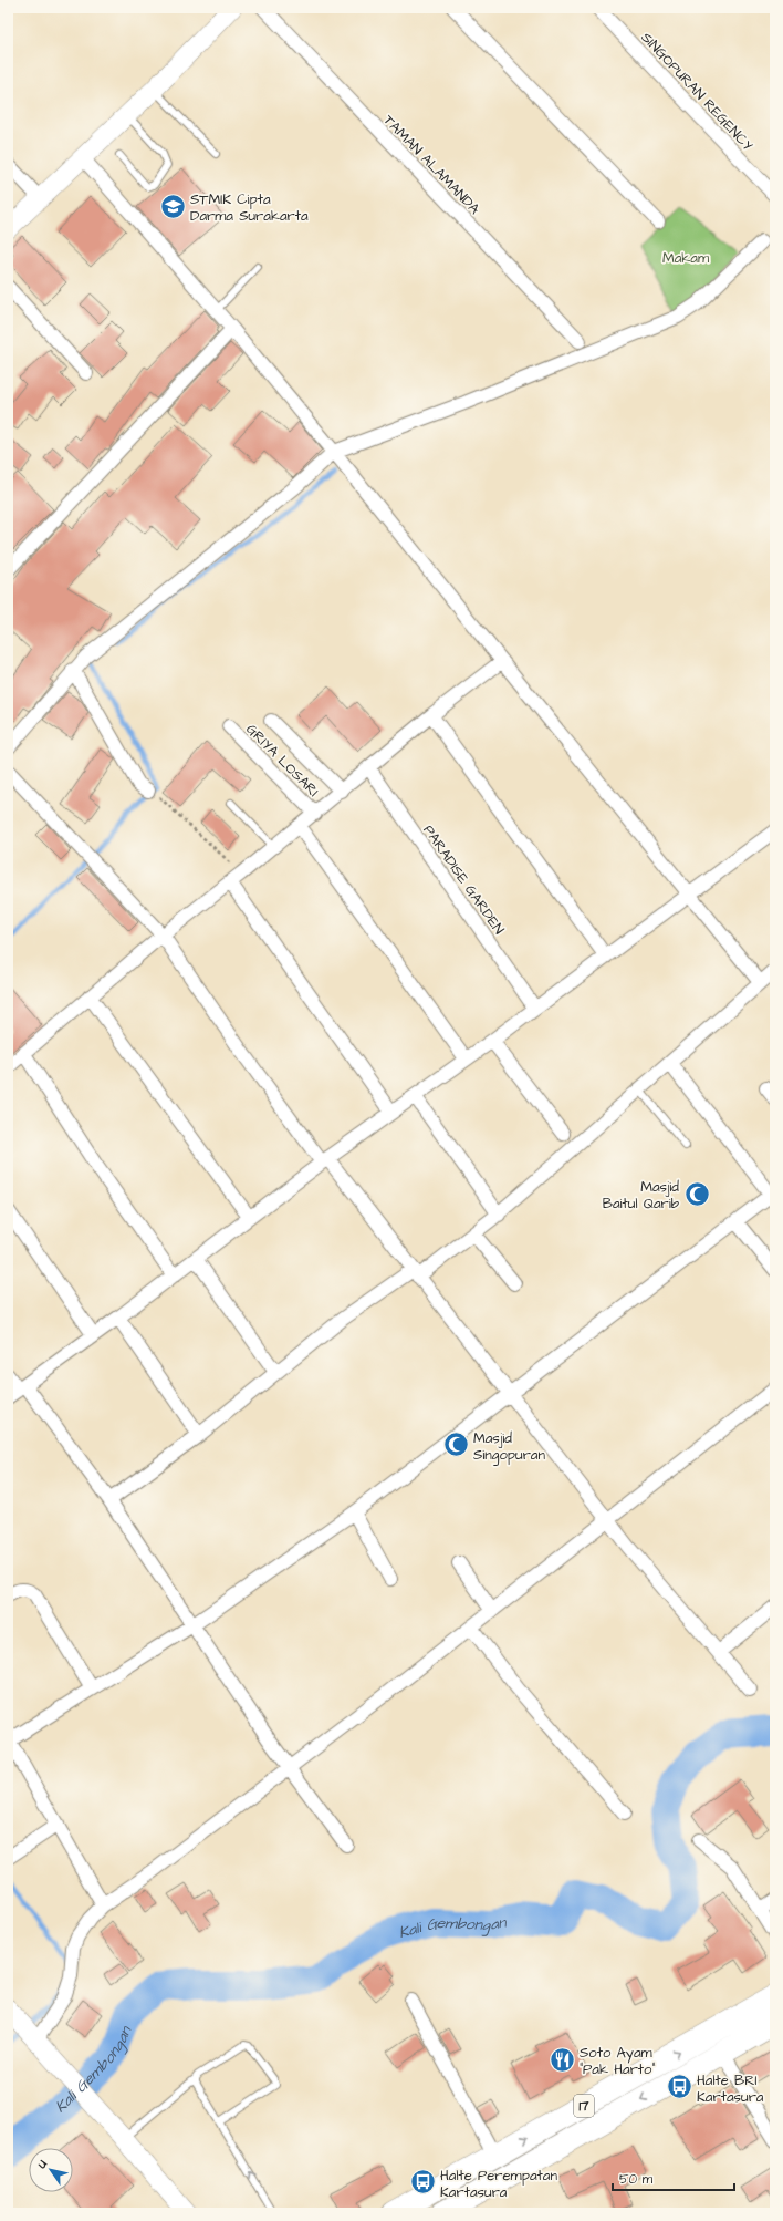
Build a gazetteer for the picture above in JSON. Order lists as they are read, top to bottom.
{
  "streets": {
    "highway": ["17"],
    "street": [
      "SINGOPURAN REGENCY",
      "TAMAN ALAMANDA",
      "GRIYA LOSARI",
      "PARADISE GARDEN"
    ]
  },
  "water": ["Kali Gembongan"],
  "parks": ["Makam"],
  "places": {
    "school or university": ["STMIK Cipta Darma Surakarta"],
    "mosque": ["Masjid Baitul Qarib", "Masjid Singopuran"],
    "restaurant": ["Soto Ayam \"Pak Harto\""],
    "bus stop": ["Halte BRI Kartasura", "Halte Perempatan Kartasura"]
  },
  "scale_bar": "50 m",
  "north": "top left"
}
